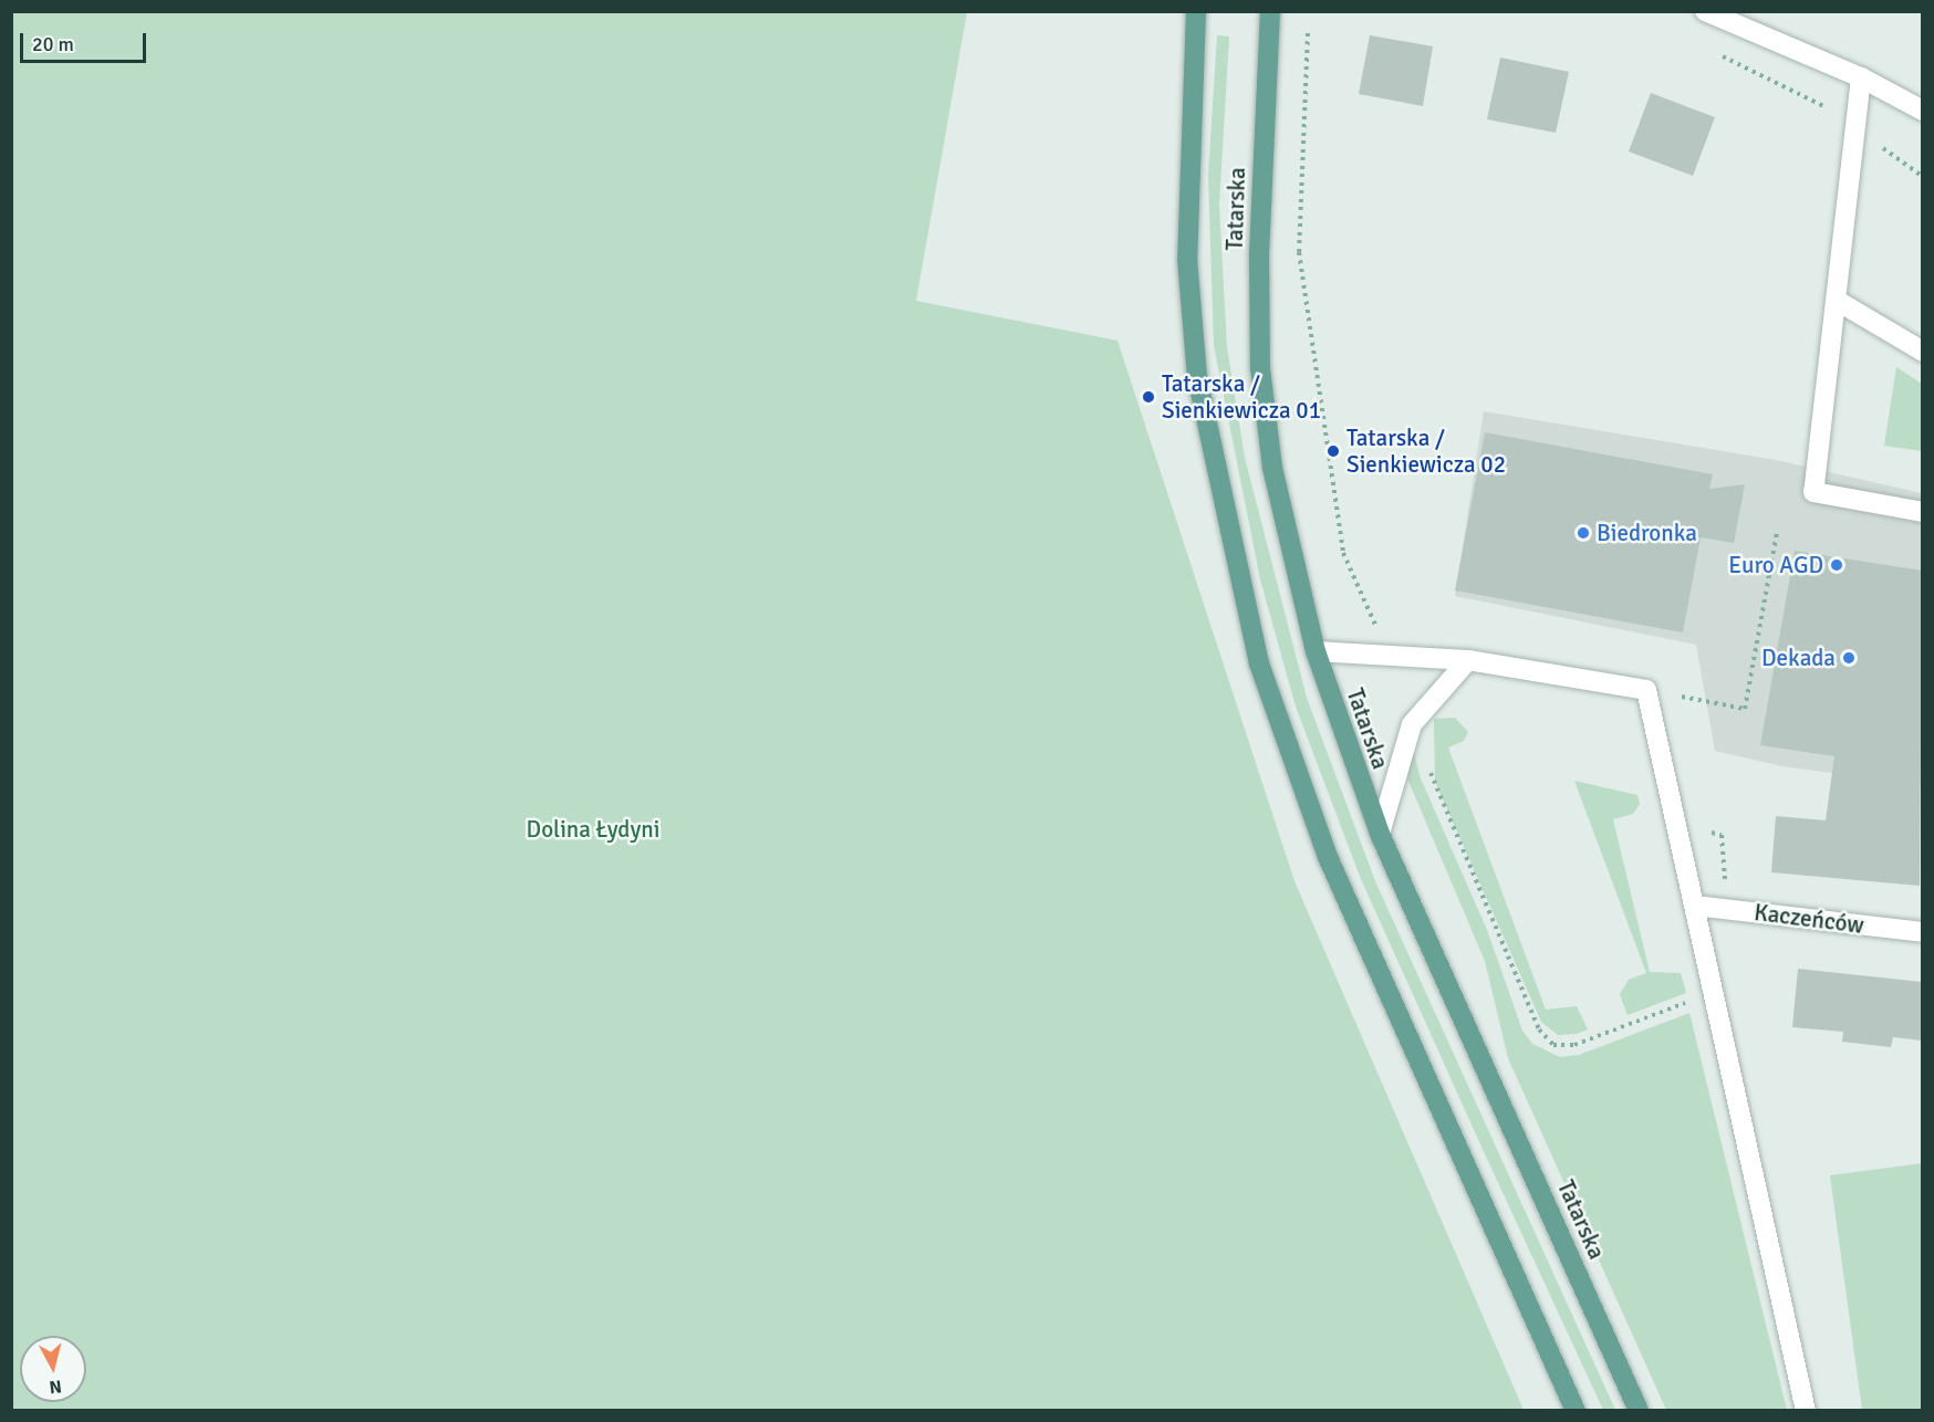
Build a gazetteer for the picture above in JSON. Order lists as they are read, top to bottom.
{
  "streets": {
    "main road": ["Tatarska"],
    "street": ["Kaczeńców"]
  },
  "parks": ["Dolina Łydyni"],
  "places": [
    "Tatarska / Sienkiewicza 01",
    "Tatarska / Sienkiewicza 02",
    "Biedronka",
    "Euro AGD",
    "Dekada"
  ],
  "scale_bar": "20 m",
  "north": "bottom"
}
